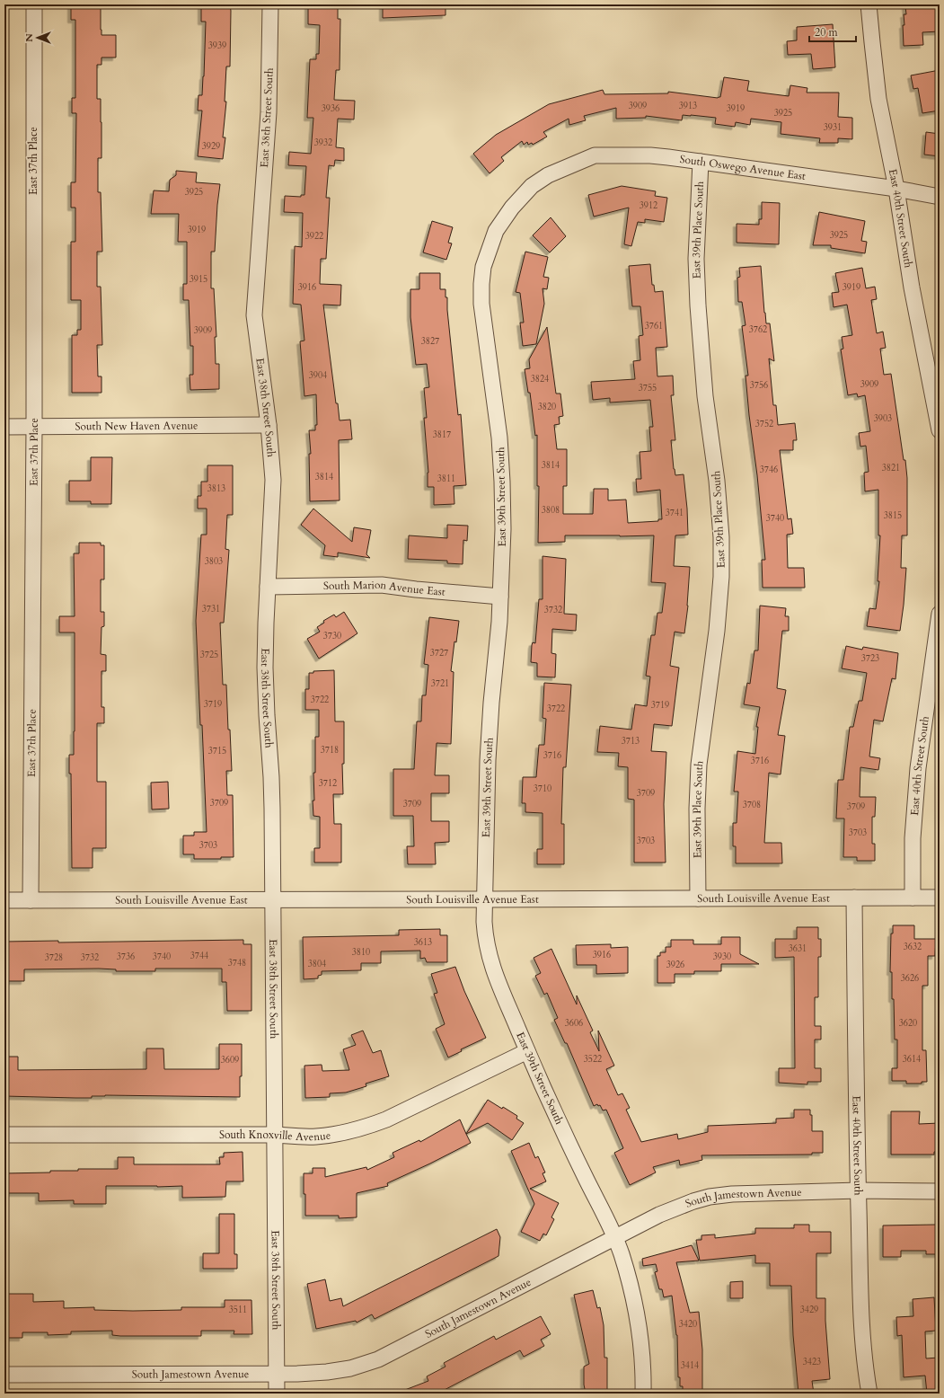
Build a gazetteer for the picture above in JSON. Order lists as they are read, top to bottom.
{
  "streets": {
    "street": [
      "East 38th Street South",
      "East 37th Place",
      "South Oswego Avenue East",
      "East 40th Street South",
      "East 39th Place South",
      "South New Haven Avenue",
      "East 39th Street South",
      "South Marion Avenue East",
      "South Louisville Avenue East",
      "South Knoxville Avenue",
      "South Jamestown Avenue"
    ]
  },
  "crossings": [
    ["East 38th Street South", "South New Haven Avenue"],
    ["East 38th Street South", "South Marion Avenue East"],
    ["East 38th Street South", "South Louisville Avenue East"],
    ["East 38th Street South", "South Knoxville Avenue"],
    ["East 38th Street South", "South Jamestown Avenue"],
    ["East 37th Place", "South New Haven Avenue"],
    ["East 37th Place", "South Louisville Avenue East"],
    ["South Oswego Avenue East", "East 40th Street South"],
    ["South Oswego Avenue East", "East 39th Place South"],
    ["South Oswego Avenue East", "East 39th Street South"],
    ["East 40th Street South", "South Louisville Avenue East"],
    ["East 40th Street South", "South Jamestown Avenue"],
    ["East 39th Place South", "South Louisville Avenue East"],
    ["East 39th Street South", "South Marion Avenue East"],
    ["East 39th Street South", "South Louisville Avenue East"],
    ["East 39th Street South", "South Knoxville Avenue"],
    ["East 39th Street South", "South Jamestown Avenue"]
  ],
  "house_numbers": [
    "3939",
    "3909",
    "3913",
    "3936",
    "3919",
    "3925",
    "3931",
    "3932",
    "3929",
    "3925",
    "3912",
    "3919",
    "3925",
    "3922",
    "3915",
    "3916",
    "3919",
    "3761",
    "3762",
    "3909",
    "3827",
    "3904",
    "3824",
    "3909",
    "3756",
    "3755",
    "3820",
    "3903",
    "3752",
    "3817",
    "3814",
    "3821",
    "3746",
    "3814",
    "3811",
    "3813",
    "3808",
    "3741",
    "3815",
    "3740",
    "3803",
    "3731",
    "3732",
    "3730",
    "3727",
    "3725",
    "3723",
    "3721",
    "3722",
    "3719",
    "3719",
    "3722",
    "3713",
    "3718",
    "3715",
    "3716",
    "3716",
    "3712",
    "3710",
    "3709",
    "3709",
    "3709",
    "3708",
    "3709",
    "3703",
    "3703",
    "3703",
    "3613",
    "3632",
    "3631",
    "3810",
    "3916",
    "3744",
    "3736",
    "3740",
    "3930",
    "3728",
    "3732",
    "3748",
    "3804",
    "3926",
    "3626",
    "3606",
    "3620",
    "3522",
    "3614",
    "3609",
    "3511",
    "3429",
    "3420",
    "3423",
    "3414"
  ],
  "scale_bar": "20 m",
  "north": "left"
}
